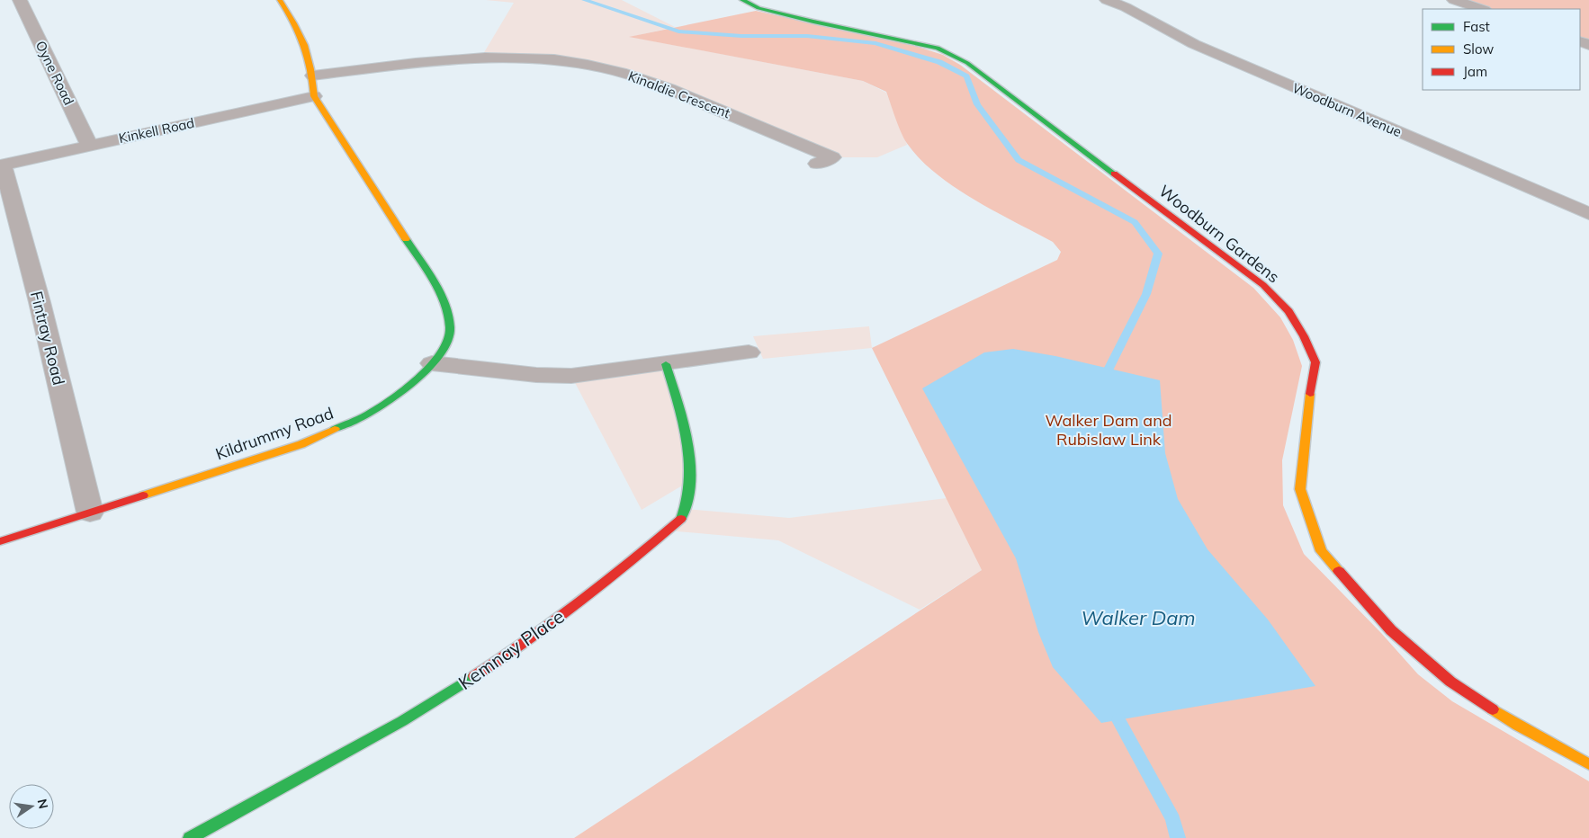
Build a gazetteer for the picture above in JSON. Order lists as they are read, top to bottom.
{
  "streets": {
    "street": [
      "Oyne Road",
      "Kinaldie Crescent",
      "Woodburn Avenue",
      "Kinkell Road",
      "Woodburn Gardens",
      "Fintray Road",
      "Kildrummy Road",
      "Kemnay Place"
    ]
  },
  "crossings": [
    ["Oyne Road", "Kinkell Road"],
    ["Kinkell Road", "Fintray Road"],
    ["Kinkell Road", "Kildrummy Road"],
    ["Fintray Road", "Kildrummy Road"]
  ],
  "water": ["Walker Dam"],
  "parks": ["Walker Dam and Rubislaw Link"],
  "legend": ["Fast", "Slow", "Jam"],
  "north": "right"
}
